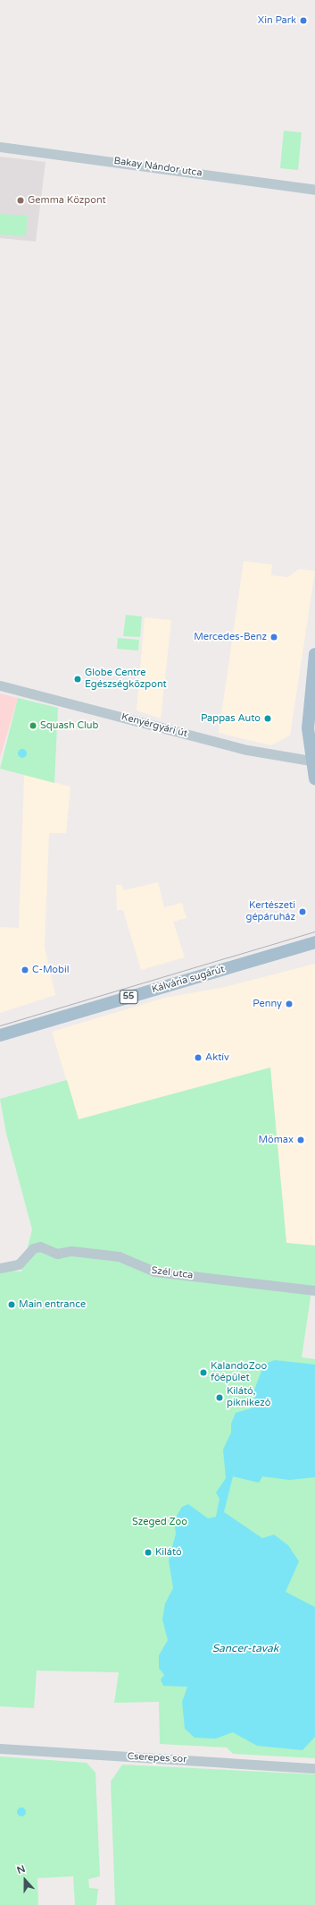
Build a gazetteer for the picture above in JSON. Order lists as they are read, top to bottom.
{
  "streets": {
    "main road": ["Kálvária sugárút", "55"],
    "street": [
      "Bakay Nándor utca",
      "Kenyérgyári út",
      "Szél utca",
      "Cserepes sor"
    ]
  },
  "water": ["Sancer-tavak"],
  "parks": ["Szeged Zoo"],
  "places": [
    "Xin Park",
    "Gemma Központ",
    "Mercedes-Benz",
    "Globe Centre Egészségközpont",
    "Pappas Auto",
    "Squash Club",
    "Kertészeti gépáruház",
    "C-Mobil",
    "Penny",
    "Aktív",
    "Mömax",
    "Main entrance",
    "KalandoZoo főépület",
    "Kilátó, piknikező",
    "Kilátó"
  ],
  "north": "top"
}
